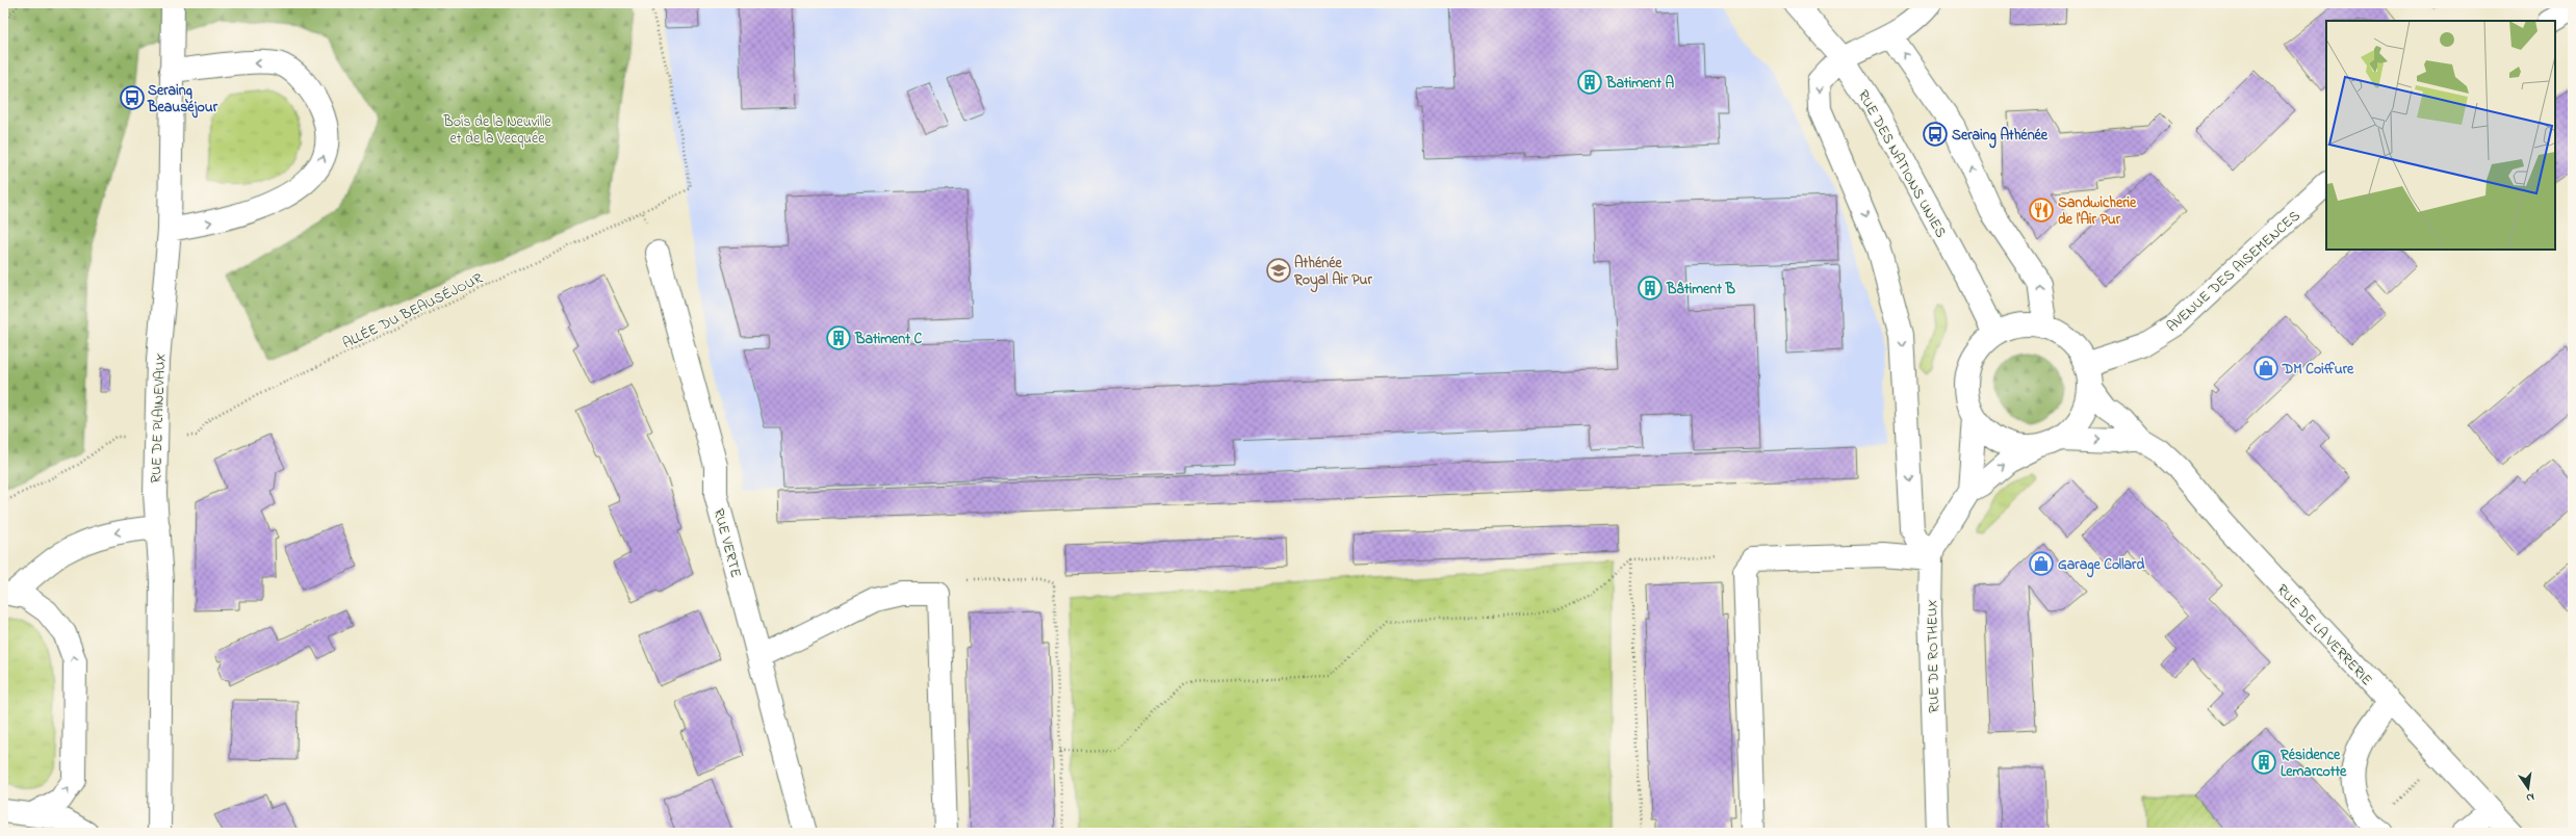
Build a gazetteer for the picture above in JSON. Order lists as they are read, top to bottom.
{
  "streets": {
    "street": [
      "RUE DES NATIONS UNIES",
      "AVENUE DES AISEMENCES",
      "RUE DE PLAINEVAUX",
      "RUE VERTE",
      "RUE DE LA VERRERIE",
      "RUE DE ROTHEUX"
    ],
    "path": ["ALLÉE DU BEAUSÉJOUR"]
  },
  "crossings": [
    ["RUE DES NATIONS UNIES", "AVENUE DES AISEMENCES"],
    ["RUE DES NATIONS UNIES", "RUE DE LA VERRERIE"],
    ["AVENUE DES AISEMENCES", "RUE DE LA VERRERIE"]
  ],
  "parks": ["Bois de la Neuville et de la Vecquée"],
  "places": {
    "building": [
      "Batiment A",
      "Bâtiment B",
      "Batiment C",
      "Résidence Lemarcotte"
    ],
    "bus stop": ["Seraing Beauséjour", "Seraing Athénée"],
    "restaurant": ["Sandwicherie de l'Air Pur"],
    "school or university": ["Athénée Royal Air Pur"],
    "shop": ["DM Coiffure", "Garage Collard"]
  },
  "north": "bottom"
}
